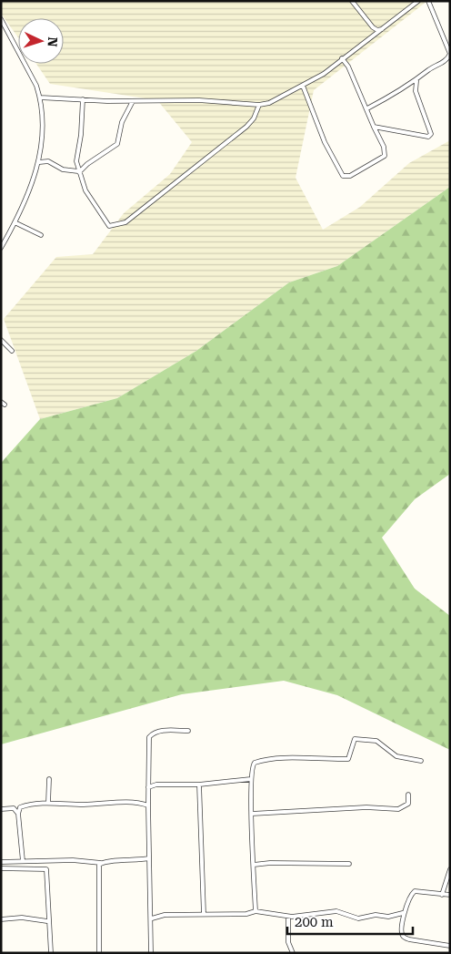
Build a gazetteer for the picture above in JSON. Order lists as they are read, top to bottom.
{
  "scale_bar": "200 m",
  "north": "right"
}
